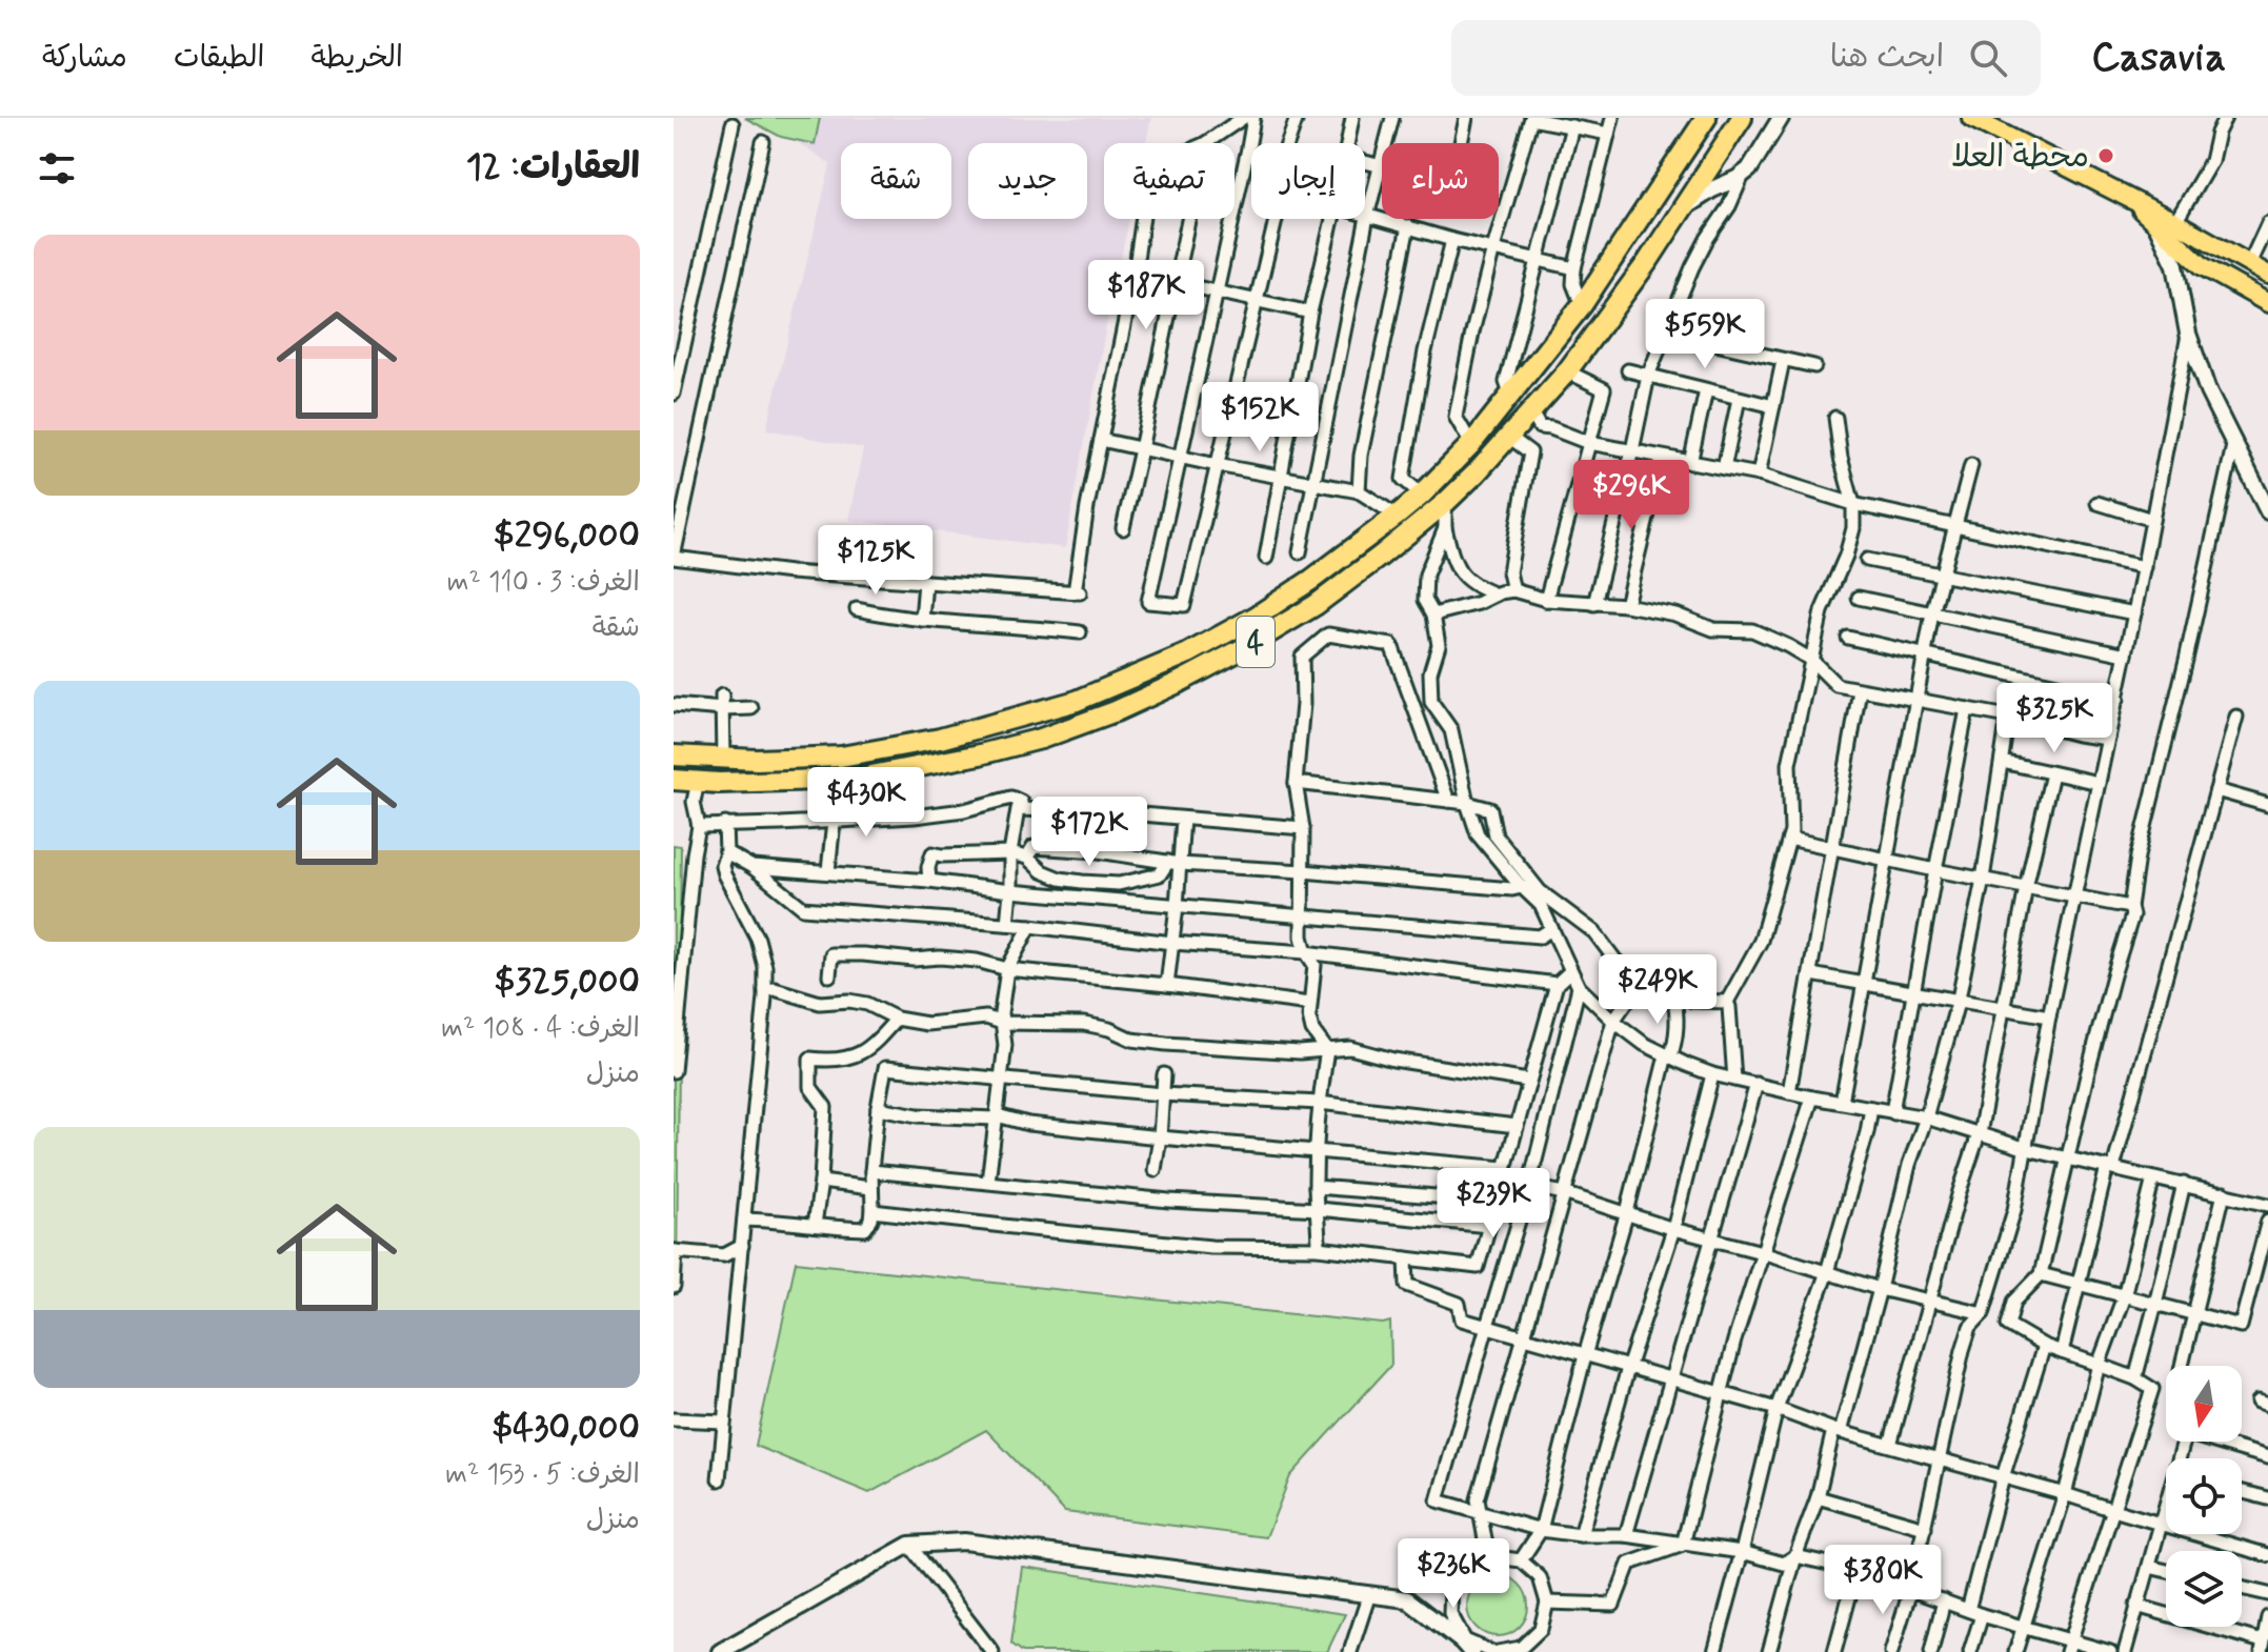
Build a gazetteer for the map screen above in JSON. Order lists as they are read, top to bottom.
{
  "streets": {
    "highway": ["4"]
  },
  "places": ["محطة العلا"],
  "north": "bottom",
  "page": {
    "header": "Casavia",
    "search": "ابحث هنا",
    "nav": ["الخريطة", "الطبقات", "مشاركة"],
    "heading": "العقارات: 12",
    "chip": [
      "شراء",
      "إيجار",
      "تصفية",
      "جديد",
      "شقة"
    ],
    "list": [
      {
        "name": "$296,000",
        "note": "الغرف: 3 · 110 m² · شقة"
      },
      {
        "name": "$325,000",
        "note": "الغرف: 4 · 108 m² · منزل"
      },
      {
        "name": "$430,000",
        "note": "الغرف: 5 · 153 m² · منزل"
      }
    ],
    "price": [
      "$187K",
      "$559K",
      "$152K",
      "$296K",
      "$125K",
      "$325K",
      "$430K",
      "$172K",
      "$249K",
      "$239K",
      "$236K",
      "$380K"
    ]
  }
}
